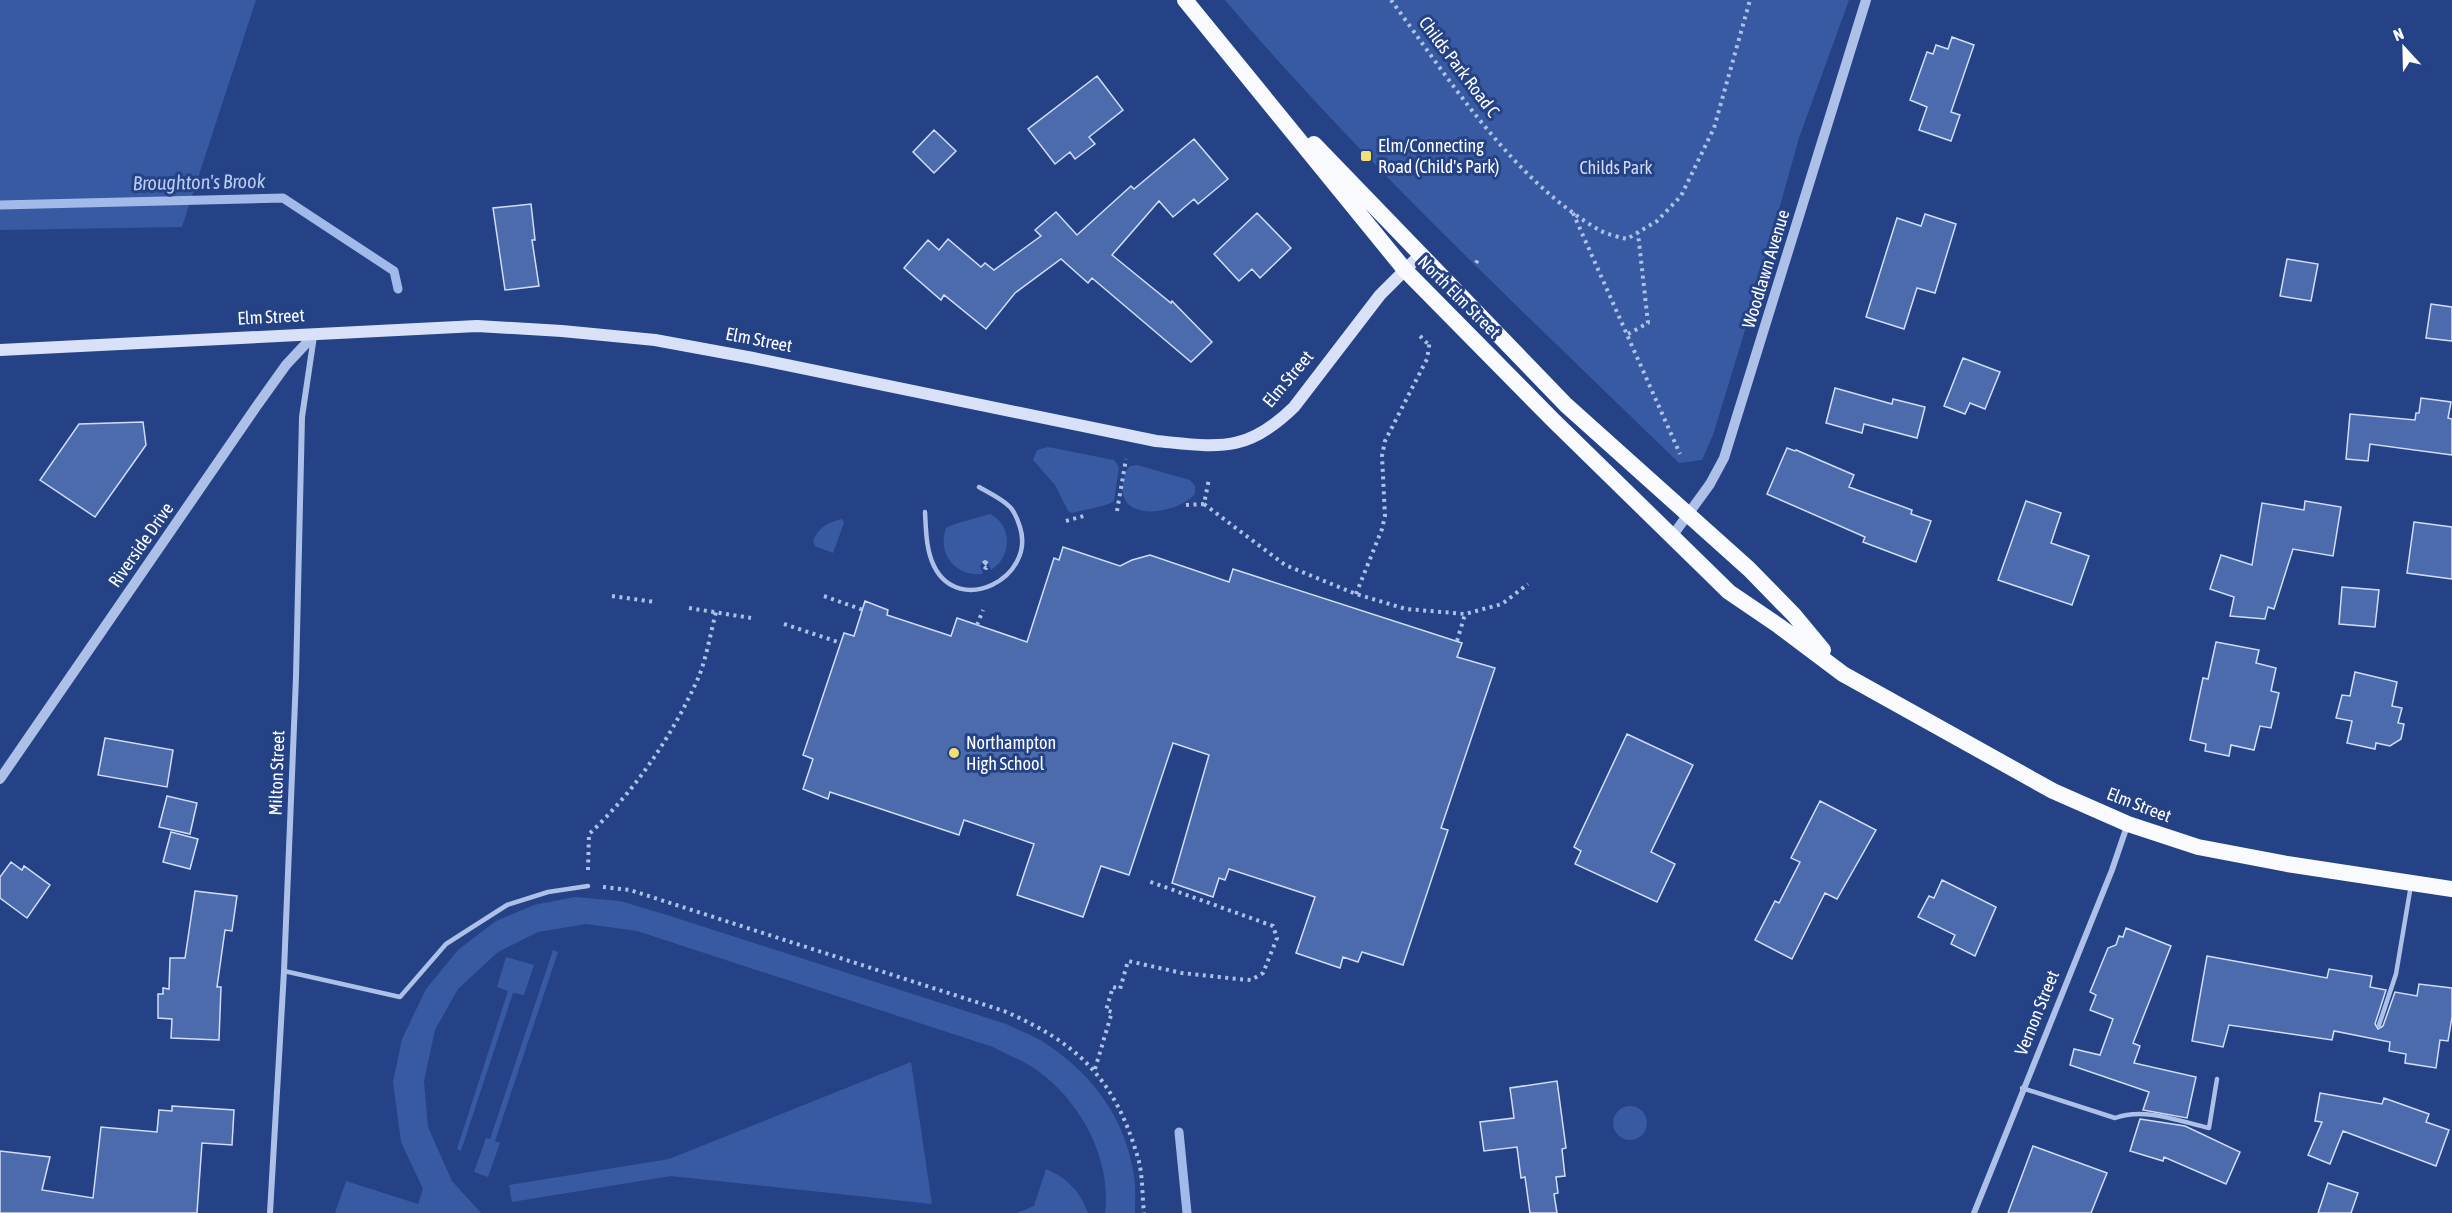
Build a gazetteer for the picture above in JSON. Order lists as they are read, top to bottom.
{
  "streets": {
    "highway": ["North Elm Street", "Elm Street"],
    "street": [
      "Woodlawn Avenue",
      "Riverside Drive",
      "Milton Street",
      "Vernon Street"
    ],
    "path": ["Childs Park Road C"]
  },
  "crossings": [
    ["Woodlawn Avenue", "North Elm Street"],
    ["Woodlawn Avenue", "Elm Street"],
    ["North Elm Street", "Elm Street"],
    ["Elm Street", "Riverside Drive"],
    ["Elm Street", "Milton Street"],
    ["Elm Street", "Vernon Street"],
    ["Riverside Drive", "Milton Street"]
  ],
  "water": ["Broughton's Brook"],
  "parks": ["Childs Park"],
  "places": {
    "transit": ["Elm/Connecting Road (Child's Park)"],
    "other": ["Northampton High School"]
  },
  "north": "top"
}
